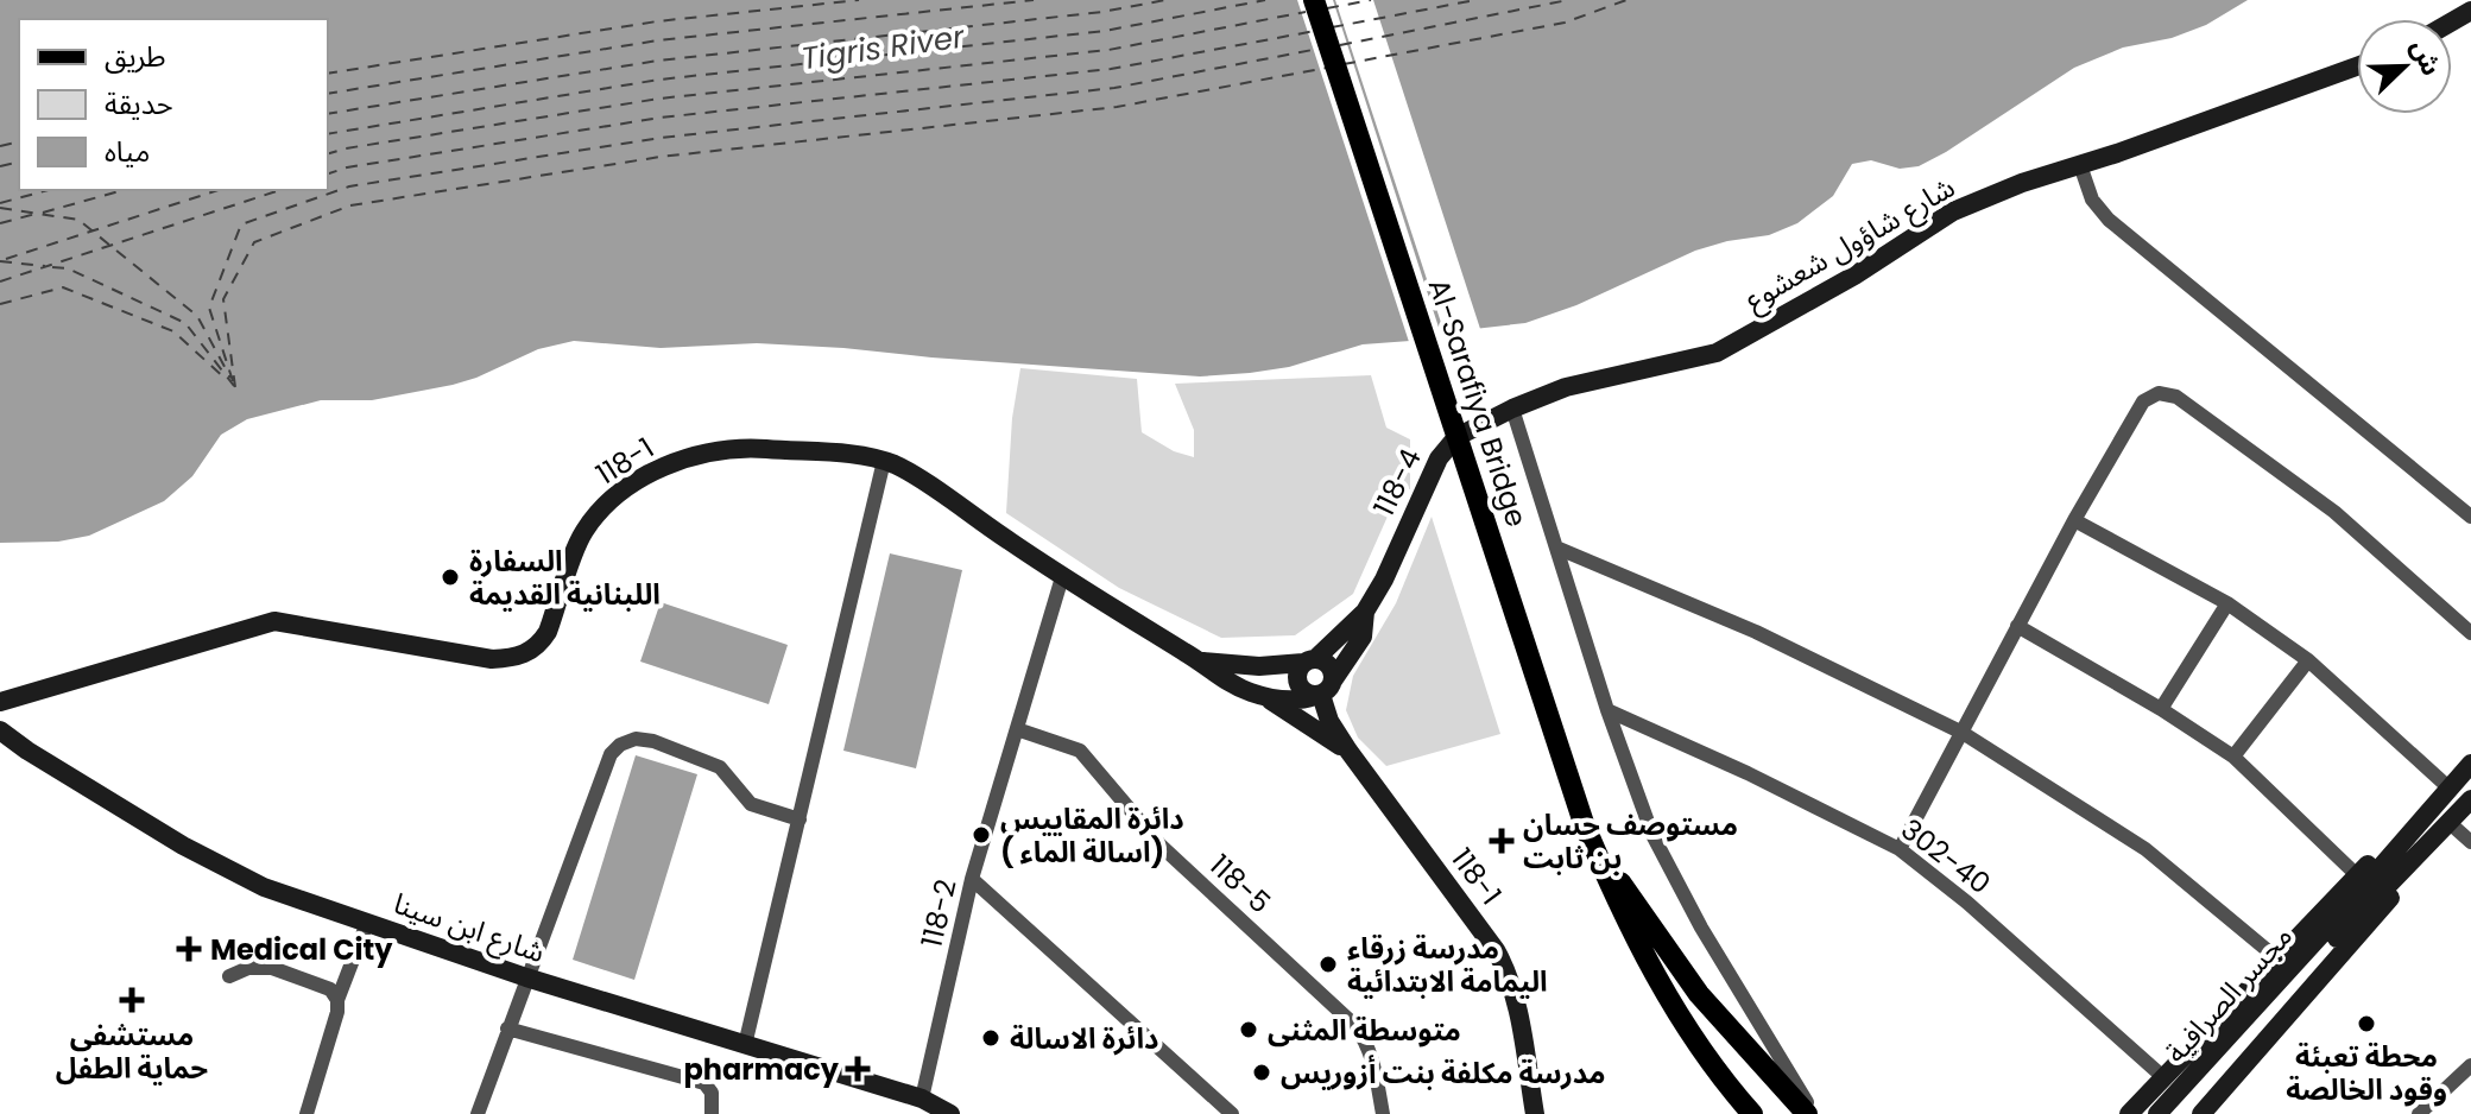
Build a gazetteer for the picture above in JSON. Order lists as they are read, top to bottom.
{
  "streets": {
    "main road": ["Al-Sarafiya Bridge"],
    "street": [
      "شارع شاؤول شعشوع",
      "118-1",
      "118-4",
      "302-40",
      "118-5",
      "118-2",
      "شارع ابن سينا",
      "مجسر الصرافية"
    ]
  },
  "crossings": [
    ["شارع شاؤول شعشوع", "118-4"],
    ["118-1", "118-4"],
    ["118-1", "118-2"],
    ["118-5", "118-2"],
    ["118-2", "شارع ابن سينا"]
  ],
  "water": ["Tigris River"],
  "places": {
    "other": [
      "السفارة اللبنانية القديمة",
      "دائرة المقاييس ( اسالة الماء)",
      "مدرسة زرقاء اليمامة الابتدائية",
      "محطة تعبئة وقود الخالصة",
      "متوسطة المثنى",
      "دائرة الاسالة",
      "مدرسة مكلفة بنت أزوريس"
    ],
    "health": [
      "مستوصف حسان بن ثابت",
      "Medical City",
      "مستشفى حماية الطفل",
      "pharmacy"
    ]
  },
  "legend": ["طريق", "حديقة", "مياه"],
  "north": "top right"
}
